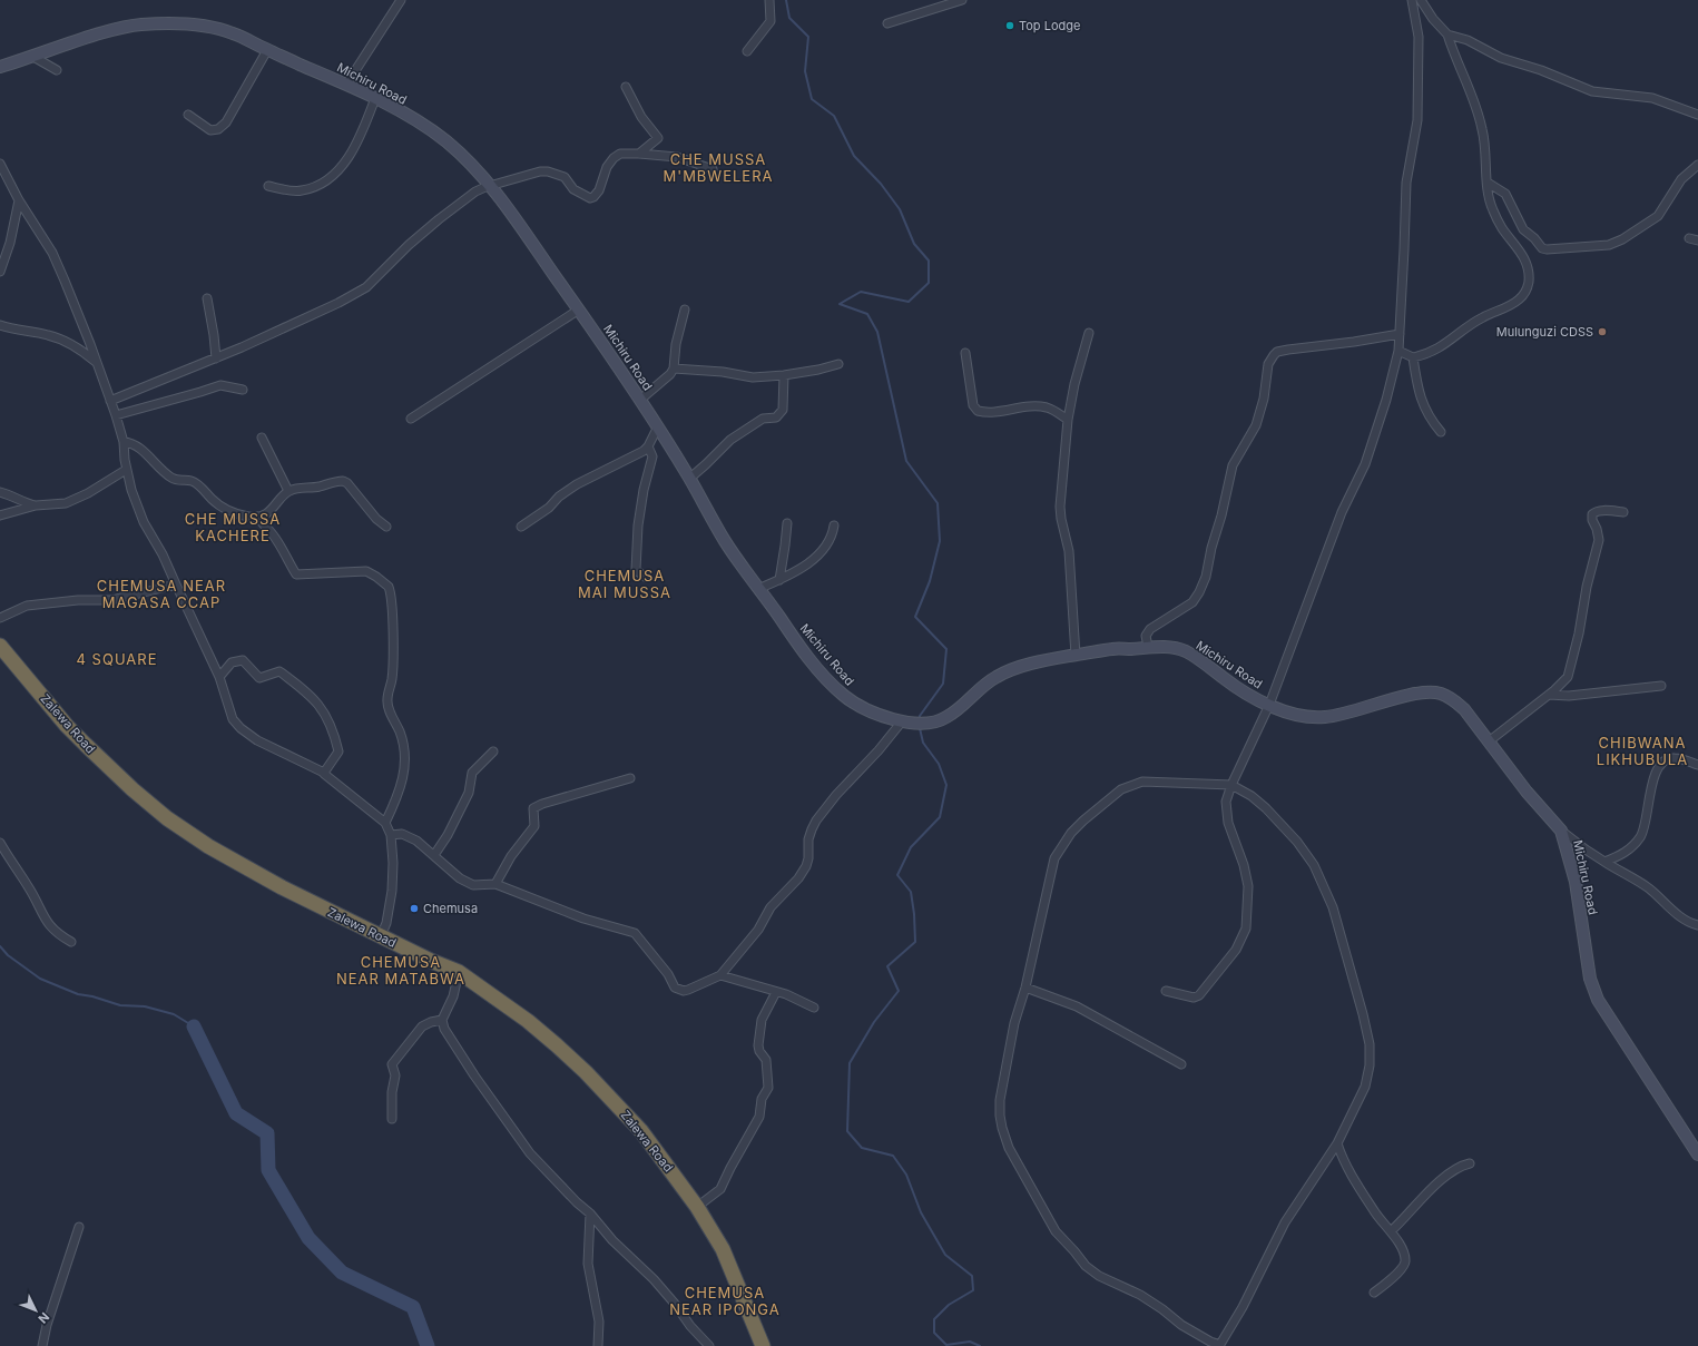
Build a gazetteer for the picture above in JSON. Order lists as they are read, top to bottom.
{
  "streets": {
    "highway": ["Zalewa Road"],
    "street": ["Michiru Road"]
  },
  "districts": [
    "CHE MUSSA M'MBWELERA",
    "CHE MUSSA KACHERE",
    "CHEMUSA MAI MUSSA",
    "CHEMUSA NEAR MAGASA CCAP",
    "4 SQUARE",
    "CHIBWANA LIKHUBULA",
    "CHEMUSA NEAR MATABWA",
    "CHEMUSA NEAR IPONGA"
  ],
  "places": ["Top Lodge", "Mulunguzi CDSS", "Chemusa"],
  "north": "bottom right"
}
